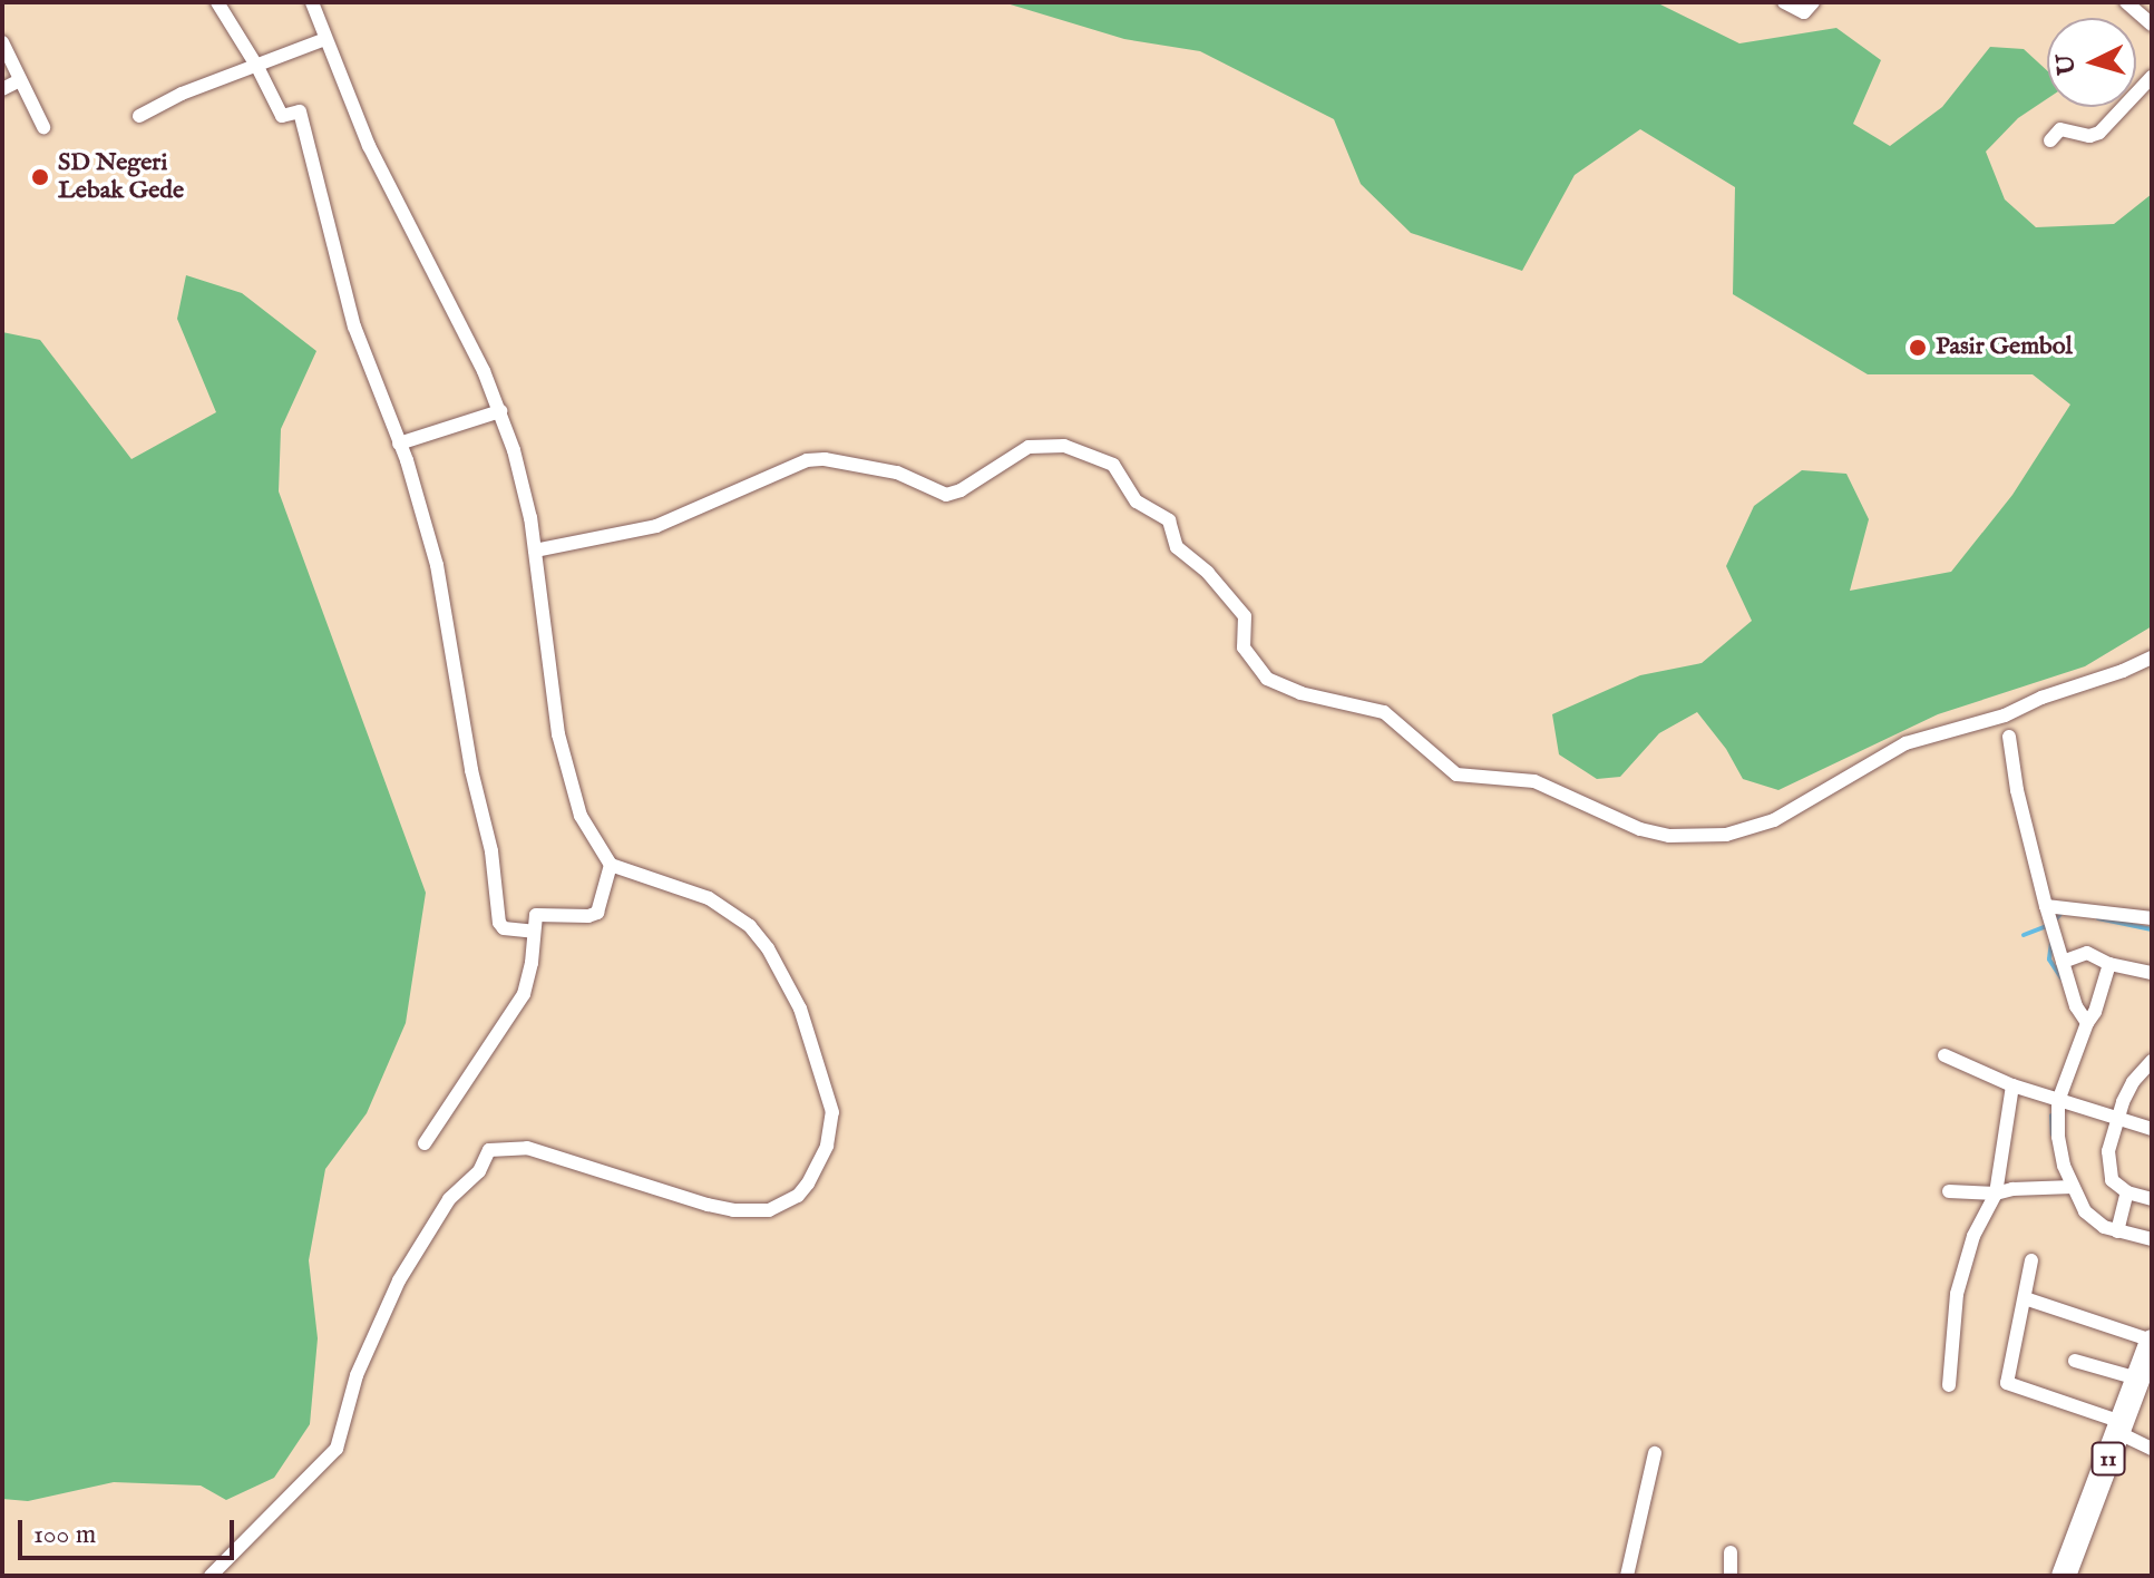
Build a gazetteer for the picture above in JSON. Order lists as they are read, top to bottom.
{
  "streets": {
    "highway": ["11"]
  },
  "places": ["SD Negeri Lebak Gede", "Pasir Gembol"],
  "scale_bar": "100 m",
  "north": "left"
}
